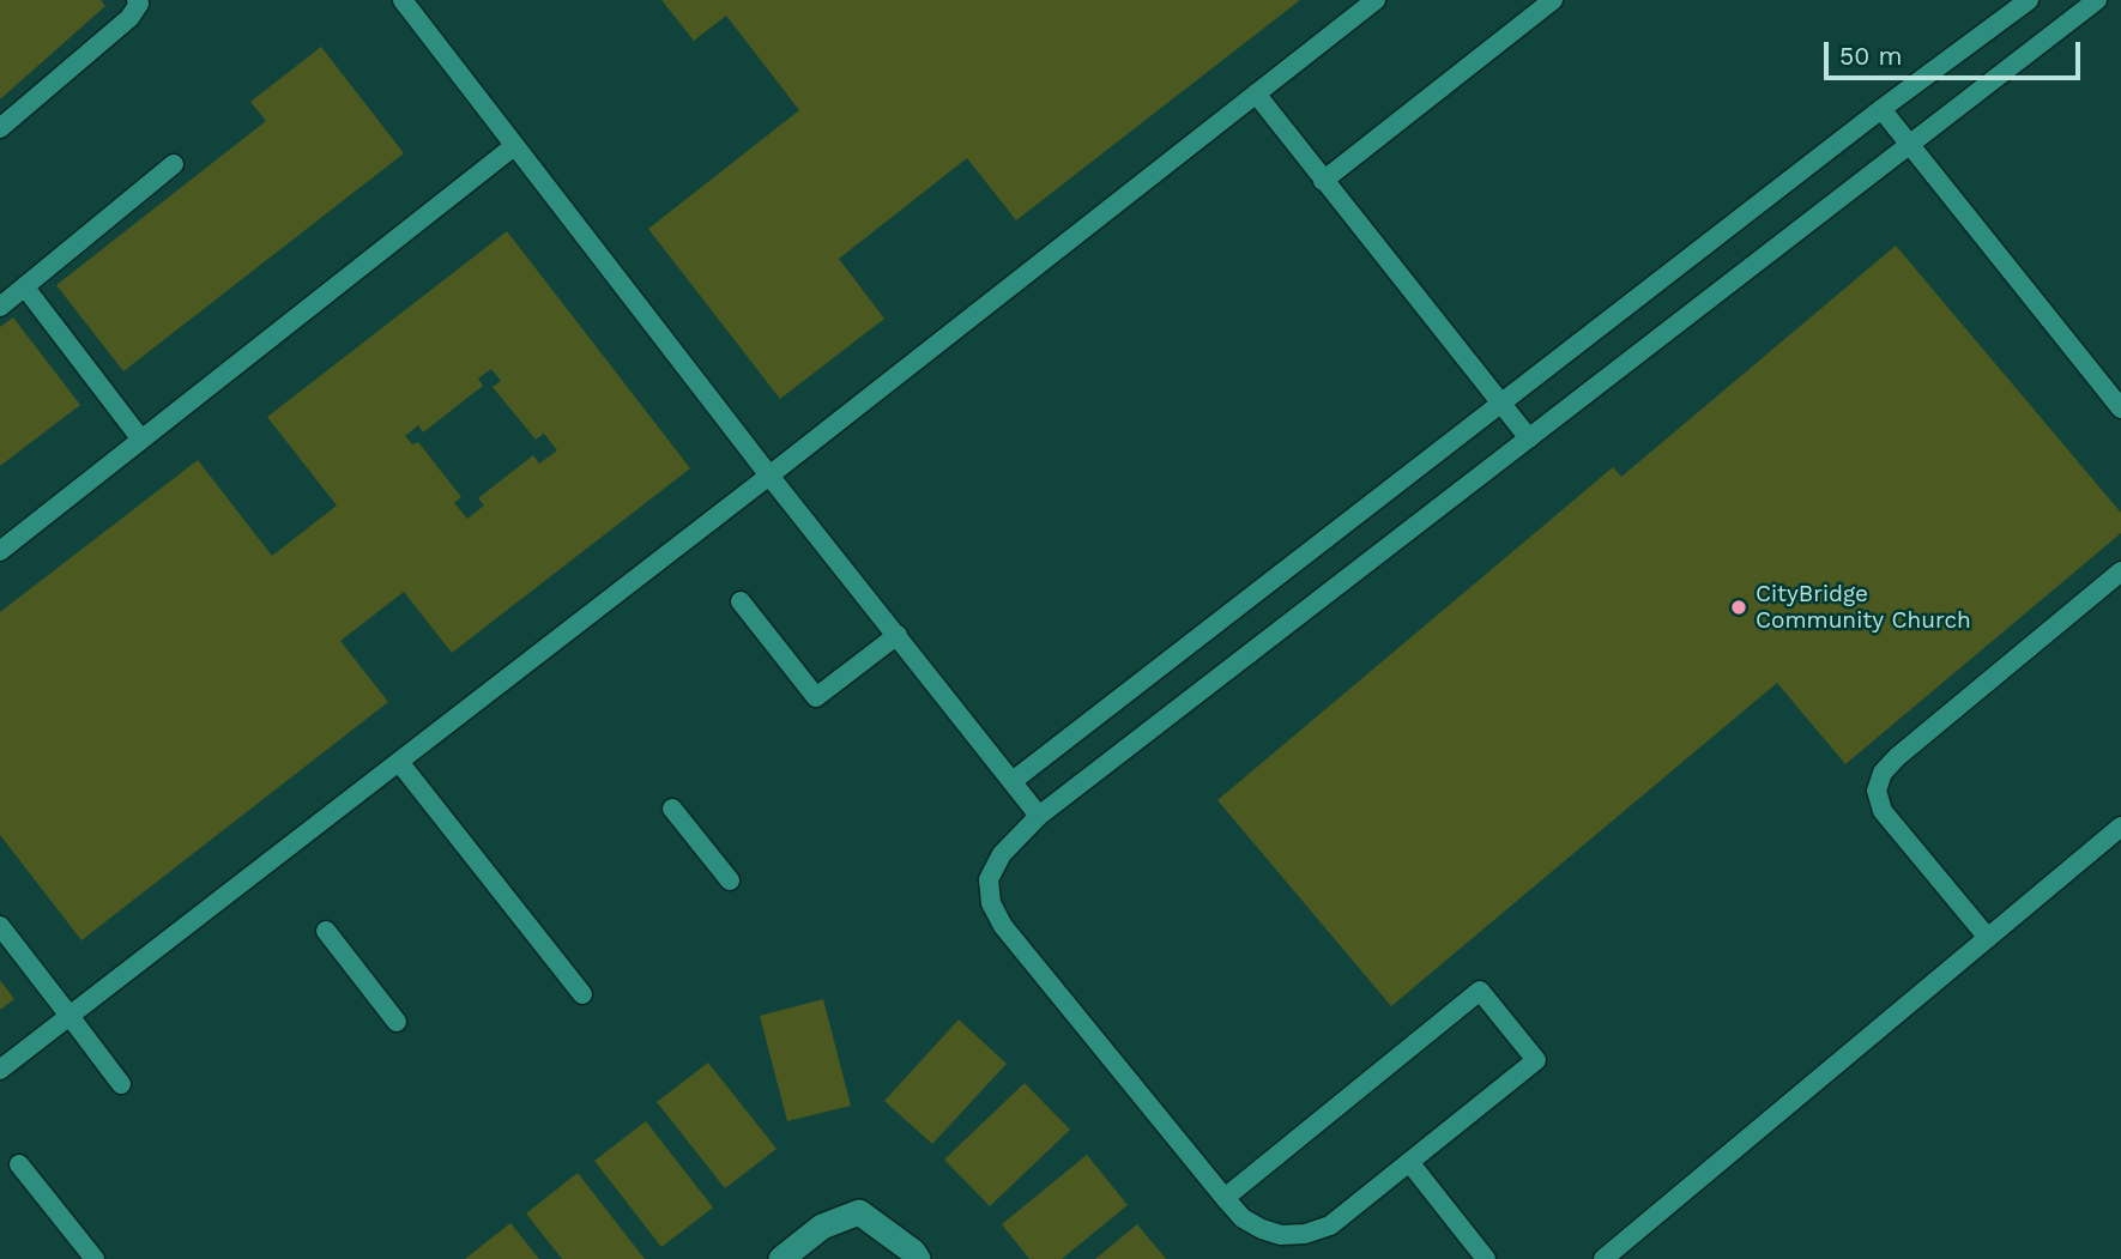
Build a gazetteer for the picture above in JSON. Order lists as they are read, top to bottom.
{
  "places": ["CityBridge Community Church"],
  "scale_bar": "50 m"
}
